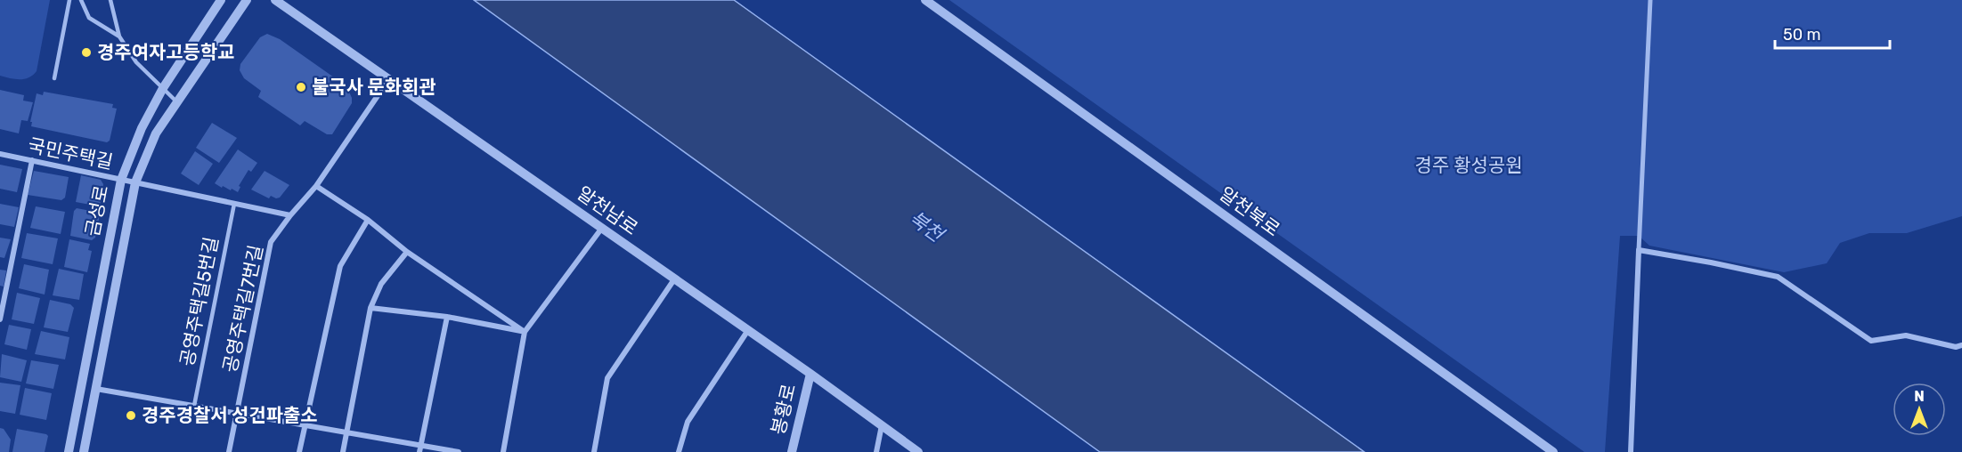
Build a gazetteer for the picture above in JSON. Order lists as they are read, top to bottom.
{
  "streets": {
    "street": [
      "국민주택길",
      "금성로",
      "알천남로",
      "알천북로",
      "공영주택길7번길",
      "봉황로"
    ],
    "lane": ["공영주택길5번길"]
  },
  "crossings": [
    ["국민주택길", "금성로"],
    ["금성로", "공영주택길5번길"],
    ["금성로", "공영주택길7번길"],
    ["알천남로", "공영주택길7번길"],
    ["알천남로", "봉황로"]
  ],
  "water": ["북천"],
  "parks": ["경주 황성공원"],
  "places": ["경주여자고등학교", "불국사 문화회관", "경주경찰서 성건파출소"],
  "scale_bar": "50 m",
  "north": "top"
}
